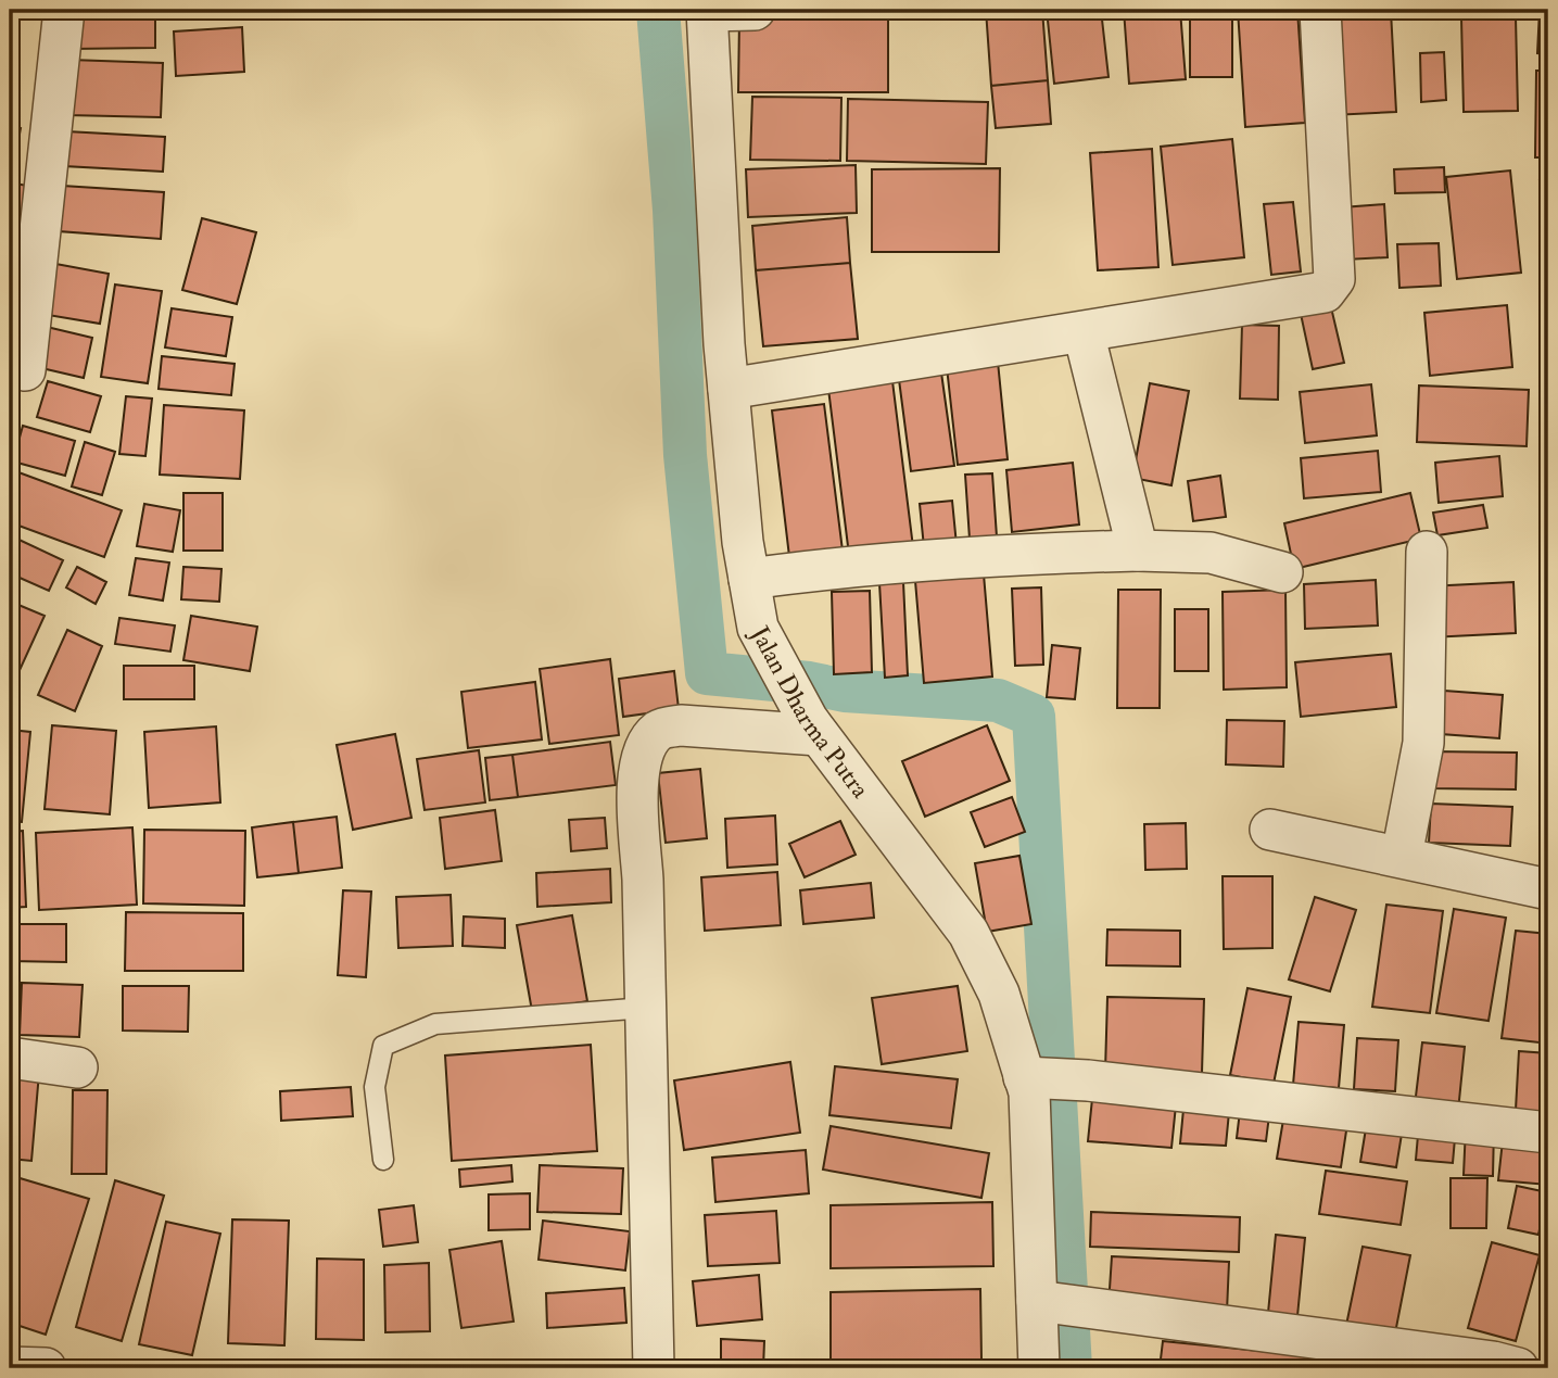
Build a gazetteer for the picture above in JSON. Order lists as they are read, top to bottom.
{
  "streets": {
    "street": ["Jalan Dharma Putra"]
  }
}
